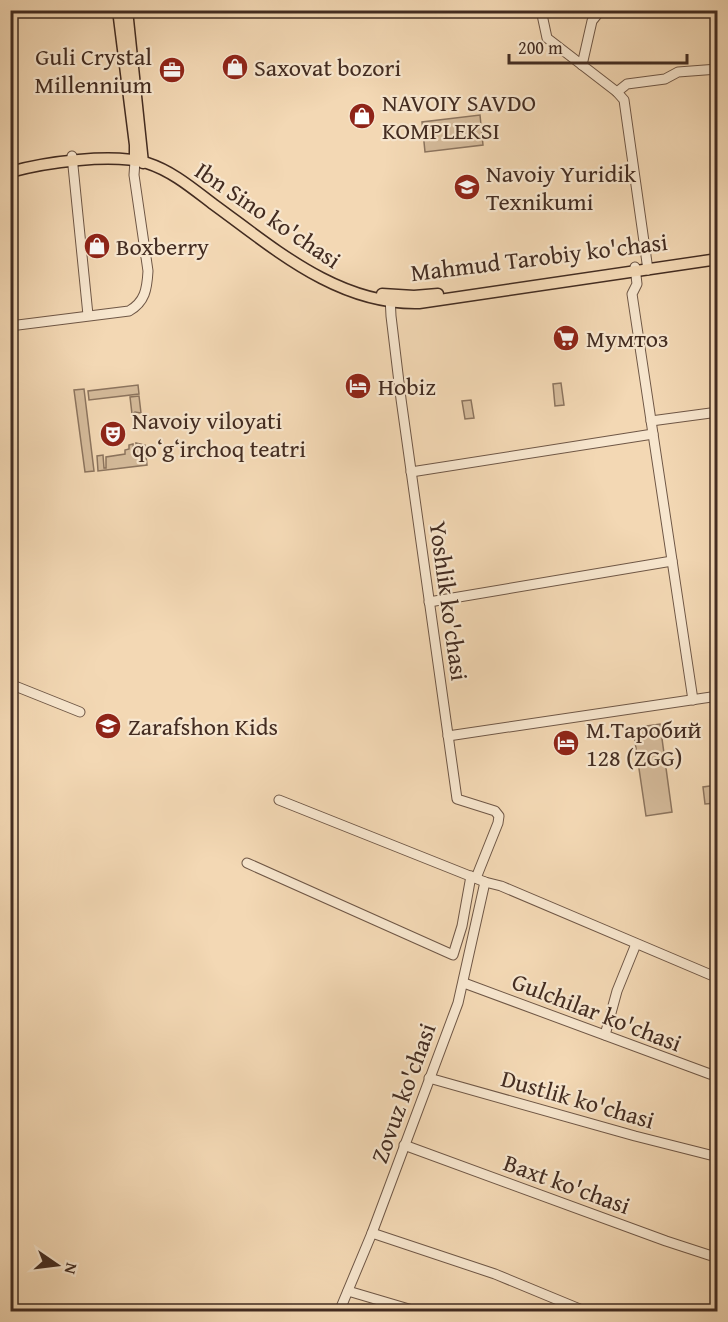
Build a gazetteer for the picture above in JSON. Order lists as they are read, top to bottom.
{
  "streets": {
    "main road": ["Mahmud Tarobiy ko'chasi"],
    "street": [
      "Yoshlik ko'chasi",
      "Gulchilar ko'chasi",
      "Zovuz ko'chasi",
      "Dustlik ko'chasi",
      "Baxt ko'chasi"
    ]
  },
  "crossings": [
    ["Mahmud Tarobiy ko'chasi", "Yoshlik ko'chasi"],
    ["Yoshlik ko'chasi", "Zovuz ko'chasi"],
    ["Gulchilar ko'chasi", "Zovuz ko'chasi"],
    ["Zovuz ko'chasi", "Dustlik ko'chasi"],
    ["Zovuz ko'chasi", "Baxt ko'chasi"]
  ],
  "places": {
    "shop": ["Saxovat bozori", "NAVOIY SAVDO KOMPLEKSI", "Boxberry"],
    "office": ["Guli Crystal Millennium"],
    "school or university": ["Navoiy Yuridik Texnikumi", "Zarafshon Kids"],
    "supermarket": ["Мумтоз"],
    "hotel": ["Hobiz", "М.Таробий 128 (ZGG)"],
    "theatre": ["Navoiy viloyati qoʻgʻirchoq teatri"]
  },
  "scale_bar": "200 m",
  "north": "right"
}
